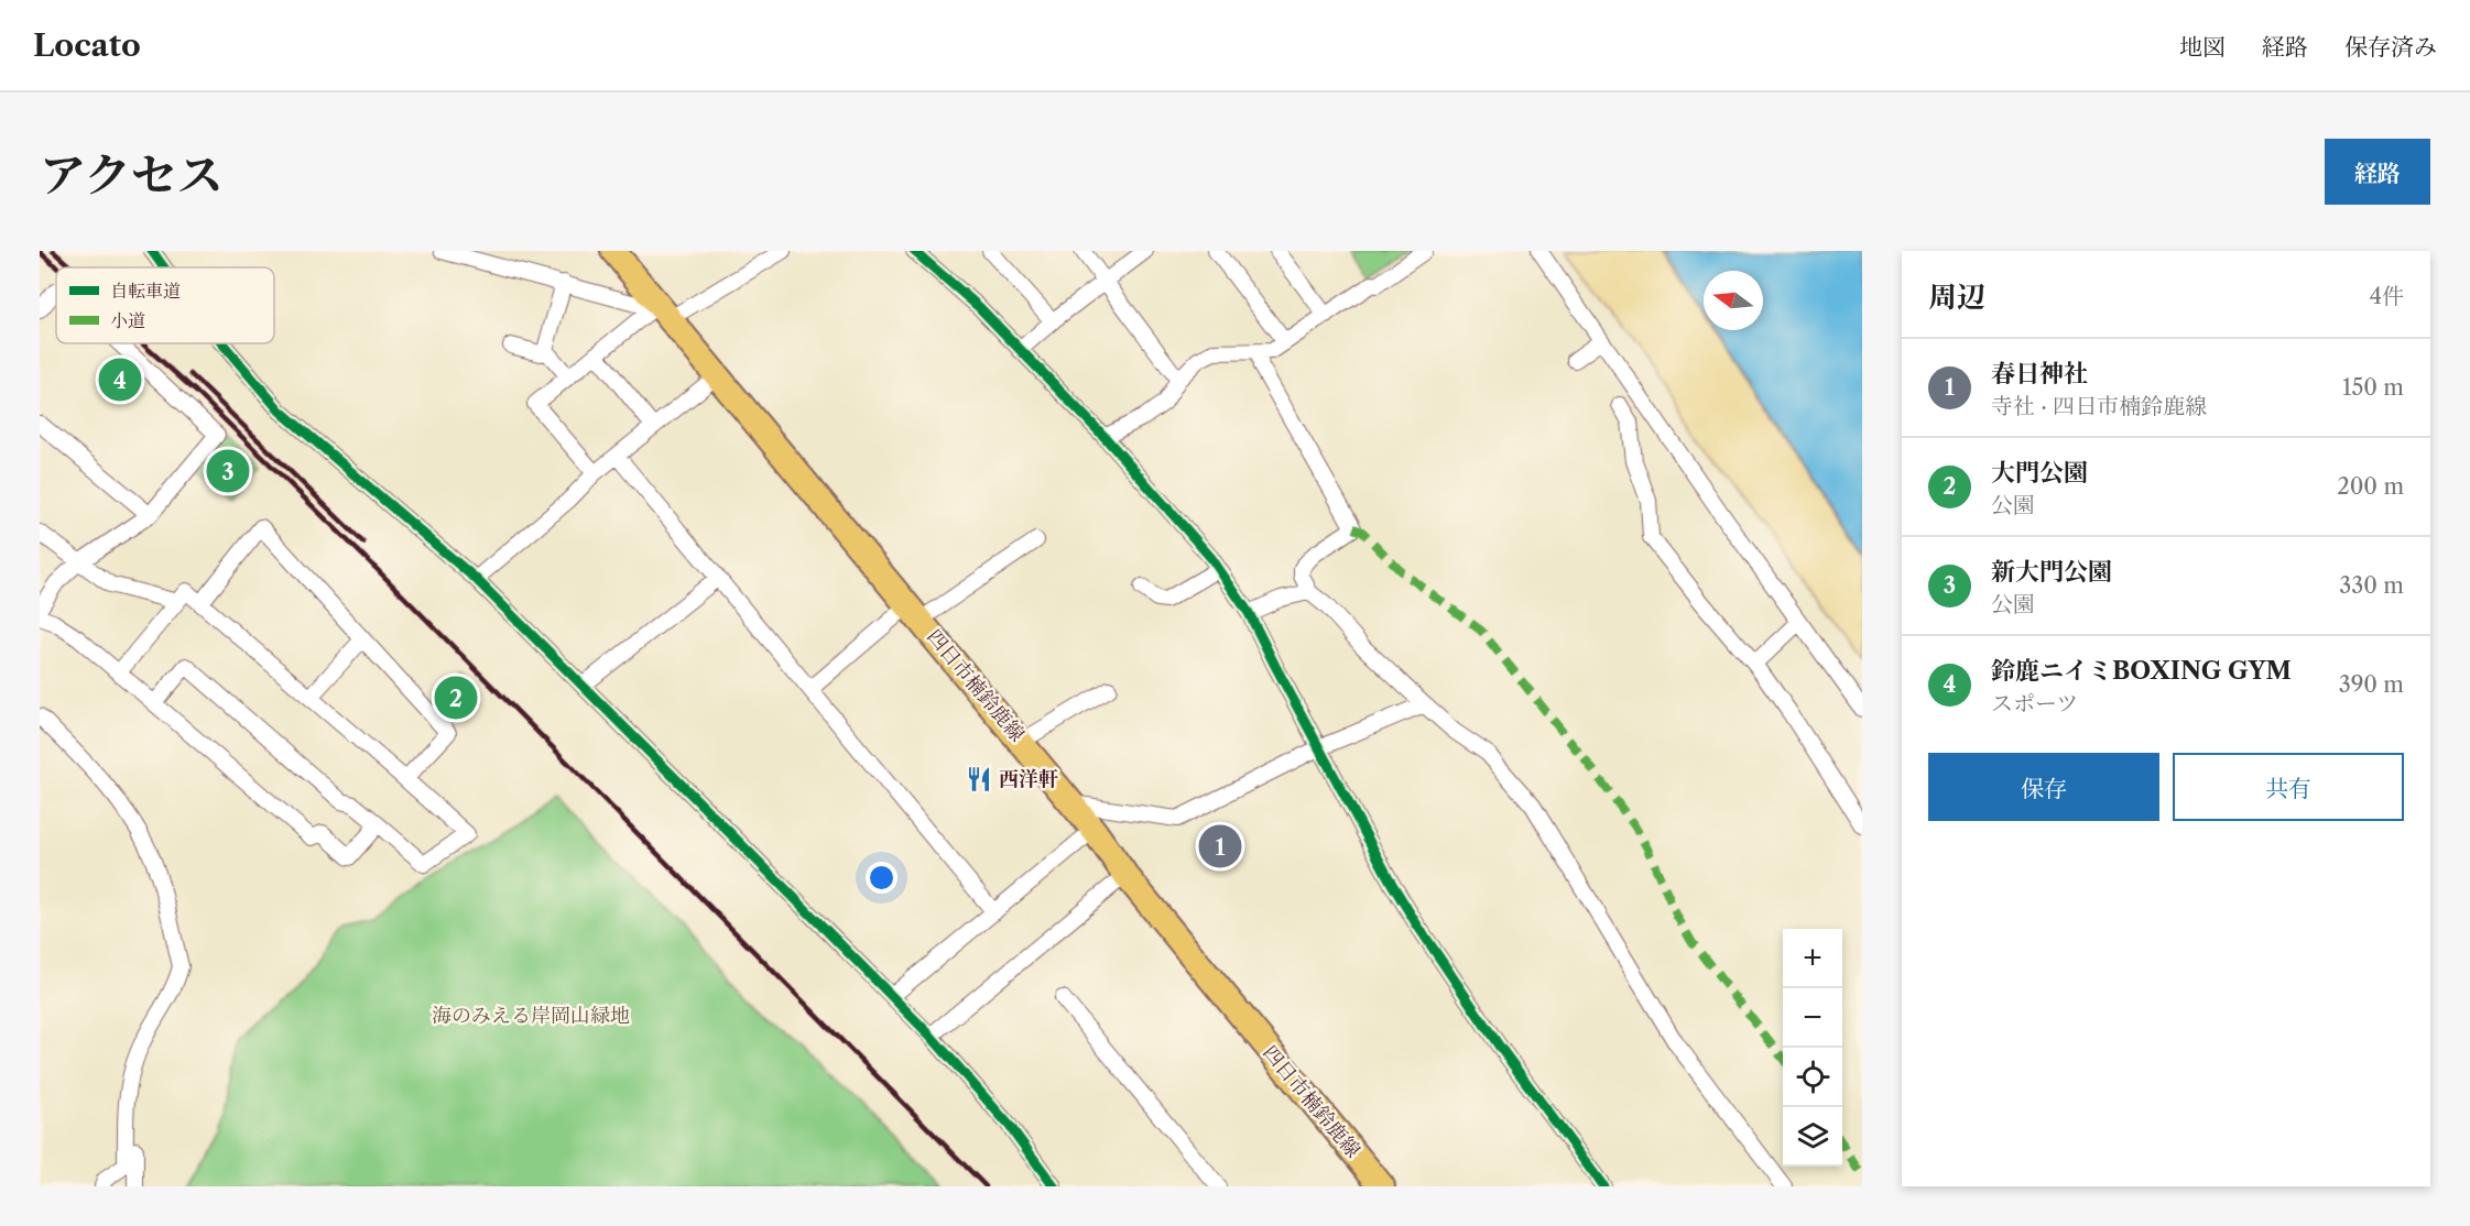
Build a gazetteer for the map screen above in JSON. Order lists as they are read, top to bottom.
{
  "streets": {
    "main road": ["四日市楠鈴鹿線"]
  },
  "parks": ["海のみえる岸岡山緑地"],
  "places": {
    "restaurant": ["西洋軒"]
  },
  "legend": ["自転車道", "小道"],
  "north": "left",
  "page": {
    "header": "Locato",
    "nav": ["地図", "経路", "保存済み"],
    "title": "アクセス",
    "buttons": [
      "経路",
      ["保存", "共有"]
    ],
    "heading": ["周辺", "4件"],
    "list": [
      {
        "mark": "1",
        "name": "春日神社",
        "note": "寺社 · 四日市楠鈴鹿線",
        "value": "150 m"
      },
      {
        "mark": "2",
        "name": "大門公園",
        "note": "公園",
        "value": "200 m"
      },
      {
        "mark": "3",
        "name": "新大門公園",
        "note": "公園",
        "value": "330 m"
      },
      {
        "mark": "4",
        "name": "鈴鹿ニイミBOXING GYM",
        "note": "スポーツ",
        "value": "390 m"
      }
    ],
    "pins": [
      "4",
      "3",
      "2",
      "1"
    ],
    "map_buttons": ["+", "−"]
  }
}
